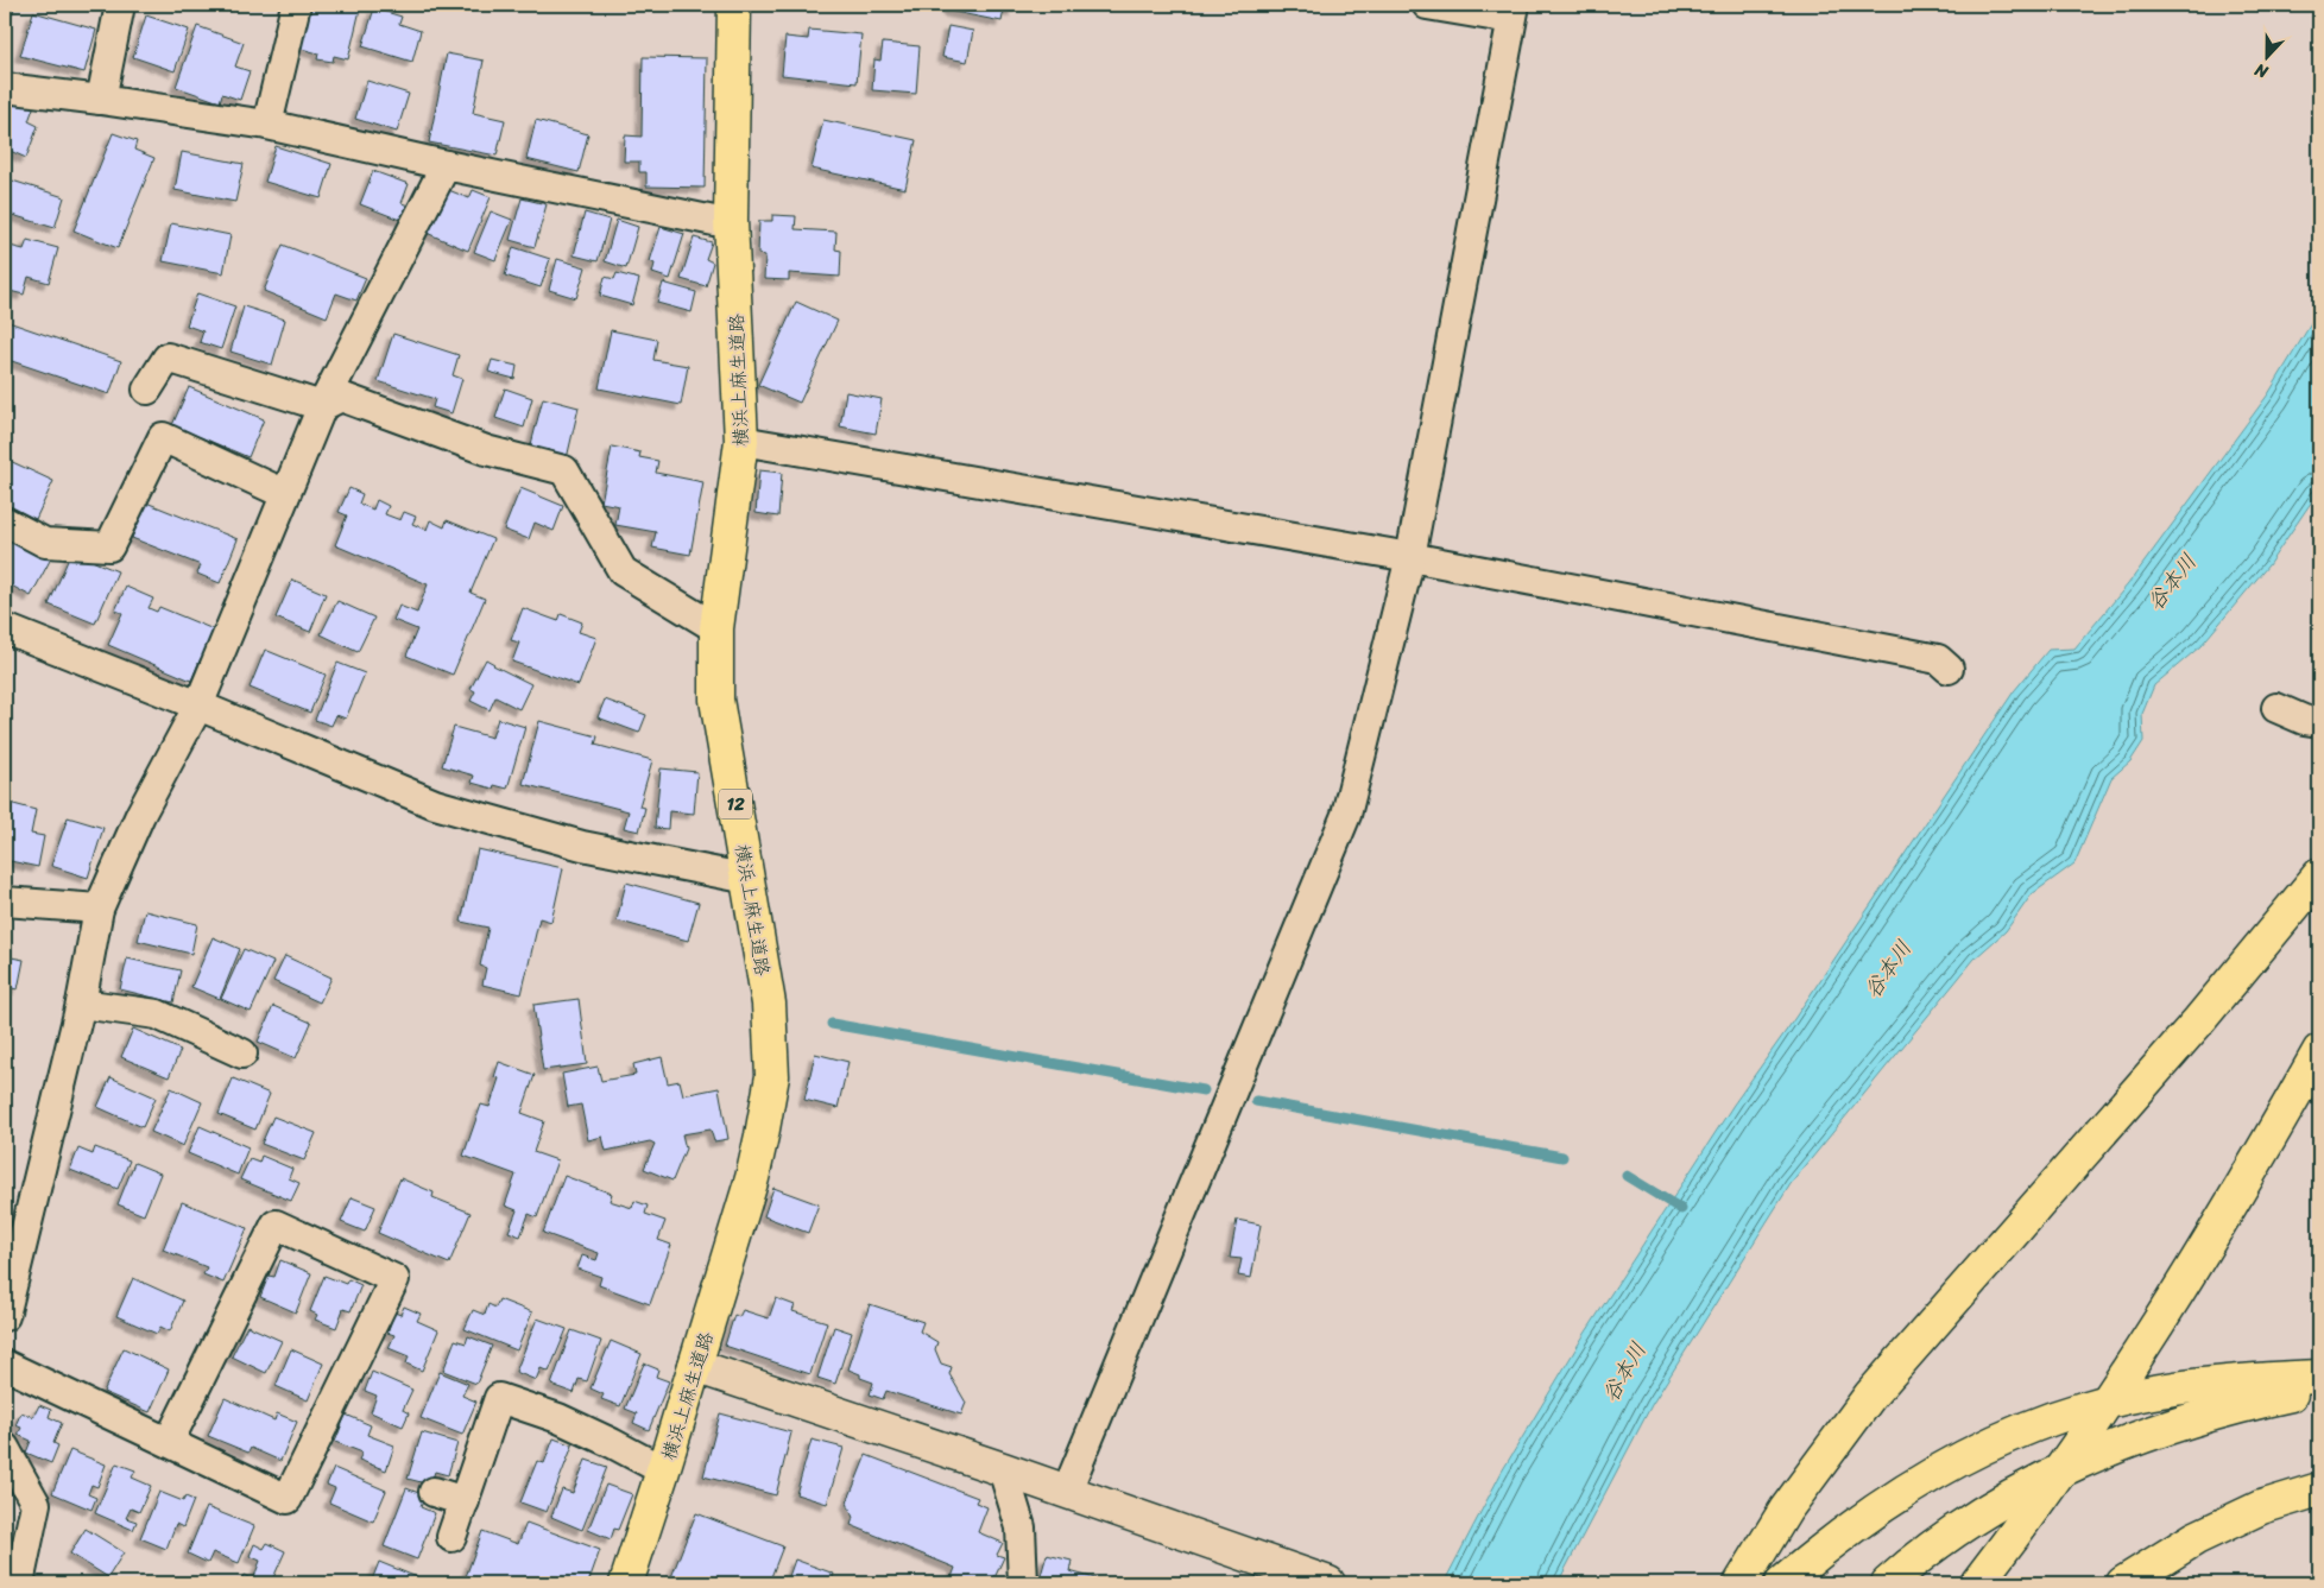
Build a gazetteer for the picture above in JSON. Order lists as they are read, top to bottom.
{
  "streets": {
    "main road": ["横浜上麻生道路", "12"]
  },
  "water": ["谷本川"],
  "north": "bottom"
}
